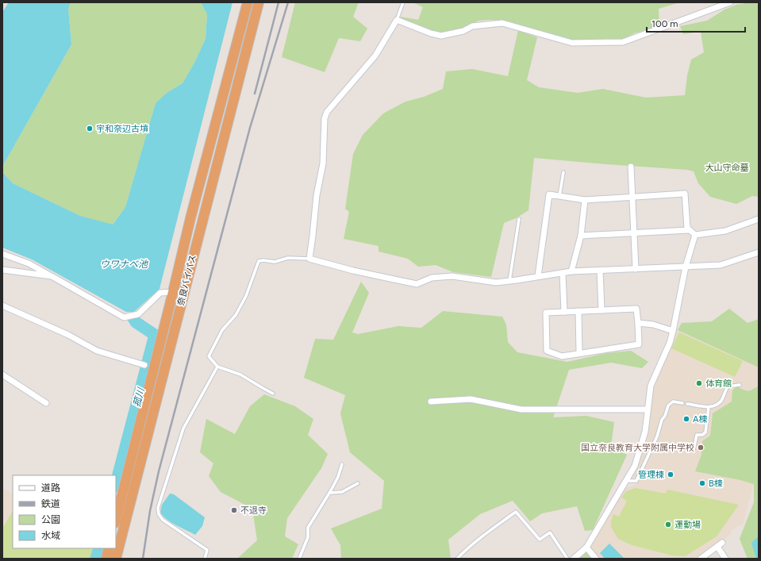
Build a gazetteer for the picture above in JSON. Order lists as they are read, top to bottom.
{
  "streets": {
    "highway": ["奈良バイパス"]
  },
  "water": ["ウワナベ池", "菰川"],
  "parks": ["大山守命墓"],
  "places": [
    "宇和奈辺古墳",
    "体育館",
    "A棟",
    "国立奈良教育大学附属中学校",
    "管理棟",
    "B棟",
    "不退寺",
    "運動場"
  ],
  "legend": [
    "道路",
    "鉄道",
    "公園",
    "水域"
  ],
  "scale_bar": "100 m"
}
